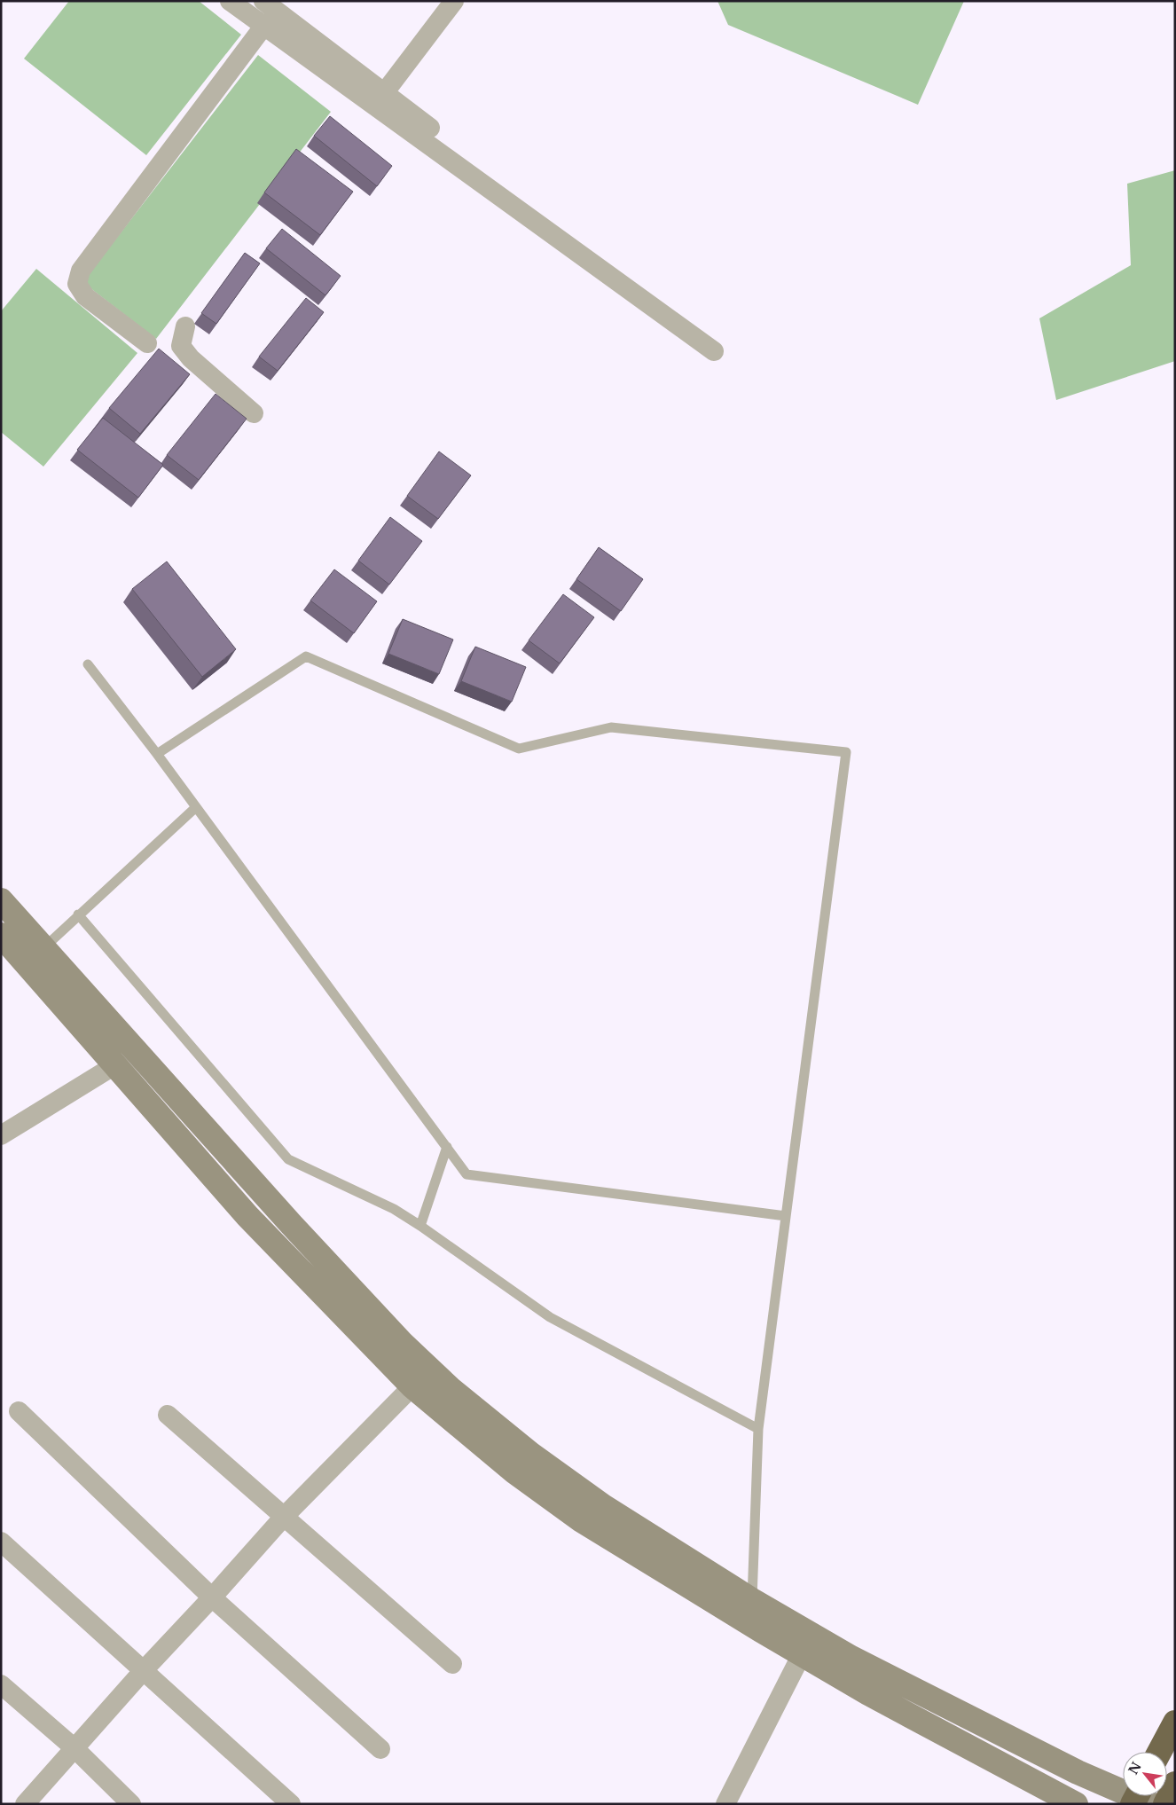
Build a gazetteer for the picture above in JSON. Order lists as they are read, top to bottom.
{
  "north": "top left"
}
